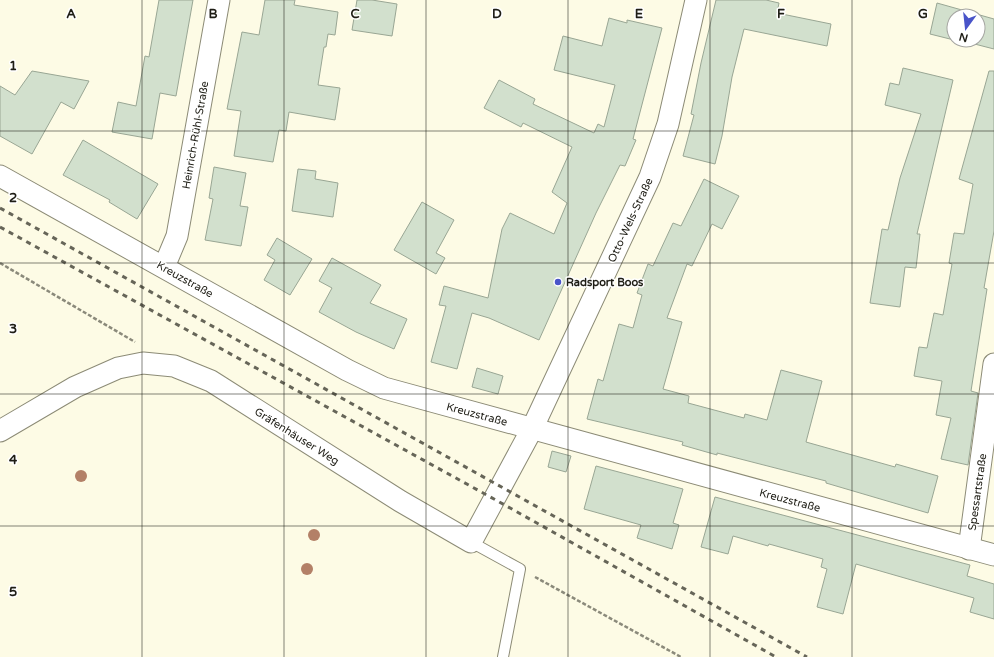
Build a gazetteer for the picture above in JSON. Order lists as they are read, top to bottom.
{
  "streets": {
    "street": [
      "Heinrich-Rühl-Straße",
      "Otto-Wels-Straße",
      "Kreuzstraße",
      "Gräfenhäuser Weg",
      "Spessartstraße"
    ]
  },
  "crossings": [
    ["Heinrich-Rühl-Straße", "Kreuzstraße"],
    ["Otto-Wels-Straße", "Kreuzstraße"],
    ["Kreuzstraße", "Spessartstraße"]
  ],
  "places": ["Radsport Boos"],
  "north": "bottom",
  "grid": {
    "columns": [
      "A",
      "B",
      "C",
      "D",
      "E",
      "F",
      "G"
    ],
    "rows": [
      "1",
      "2",
      "3",
      "4",
      "5"
    ]
  }
}
